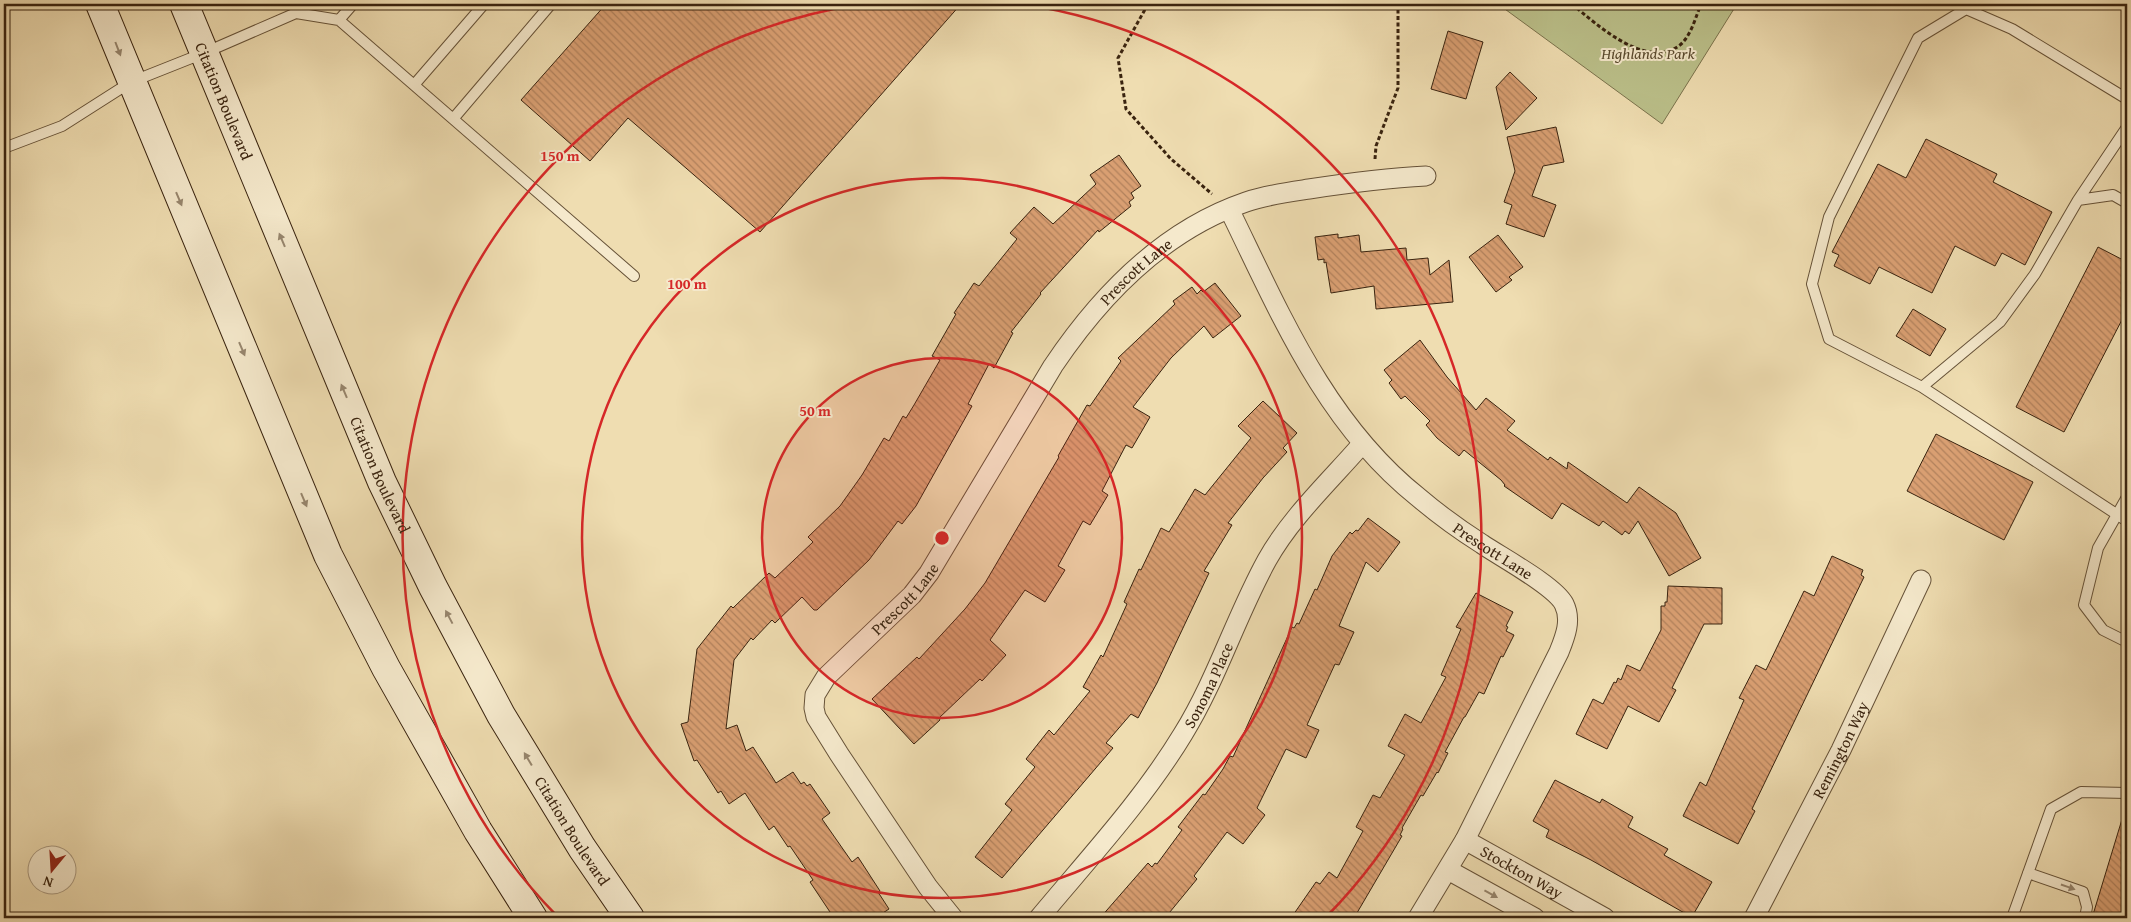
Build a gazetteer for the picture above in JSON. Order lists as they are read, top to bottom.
{
  "streets": {
    "main road": ["Citation Boulevard"],
    "street": [
      "Prescott Lane",
      "Sonoma Place",
      "Remington Way",
      "Stockton Way"
    ]
  },
  "crossings": [
    ["Prescott Lane", "Sonoma Place"],
    ["Prescott Lane", "Stockton Way"]
  ],
  "parks": ["Highlands Park"],
  "north": "bottom",
  "rings": ["150 m", "100 m", "50 m"]
}
